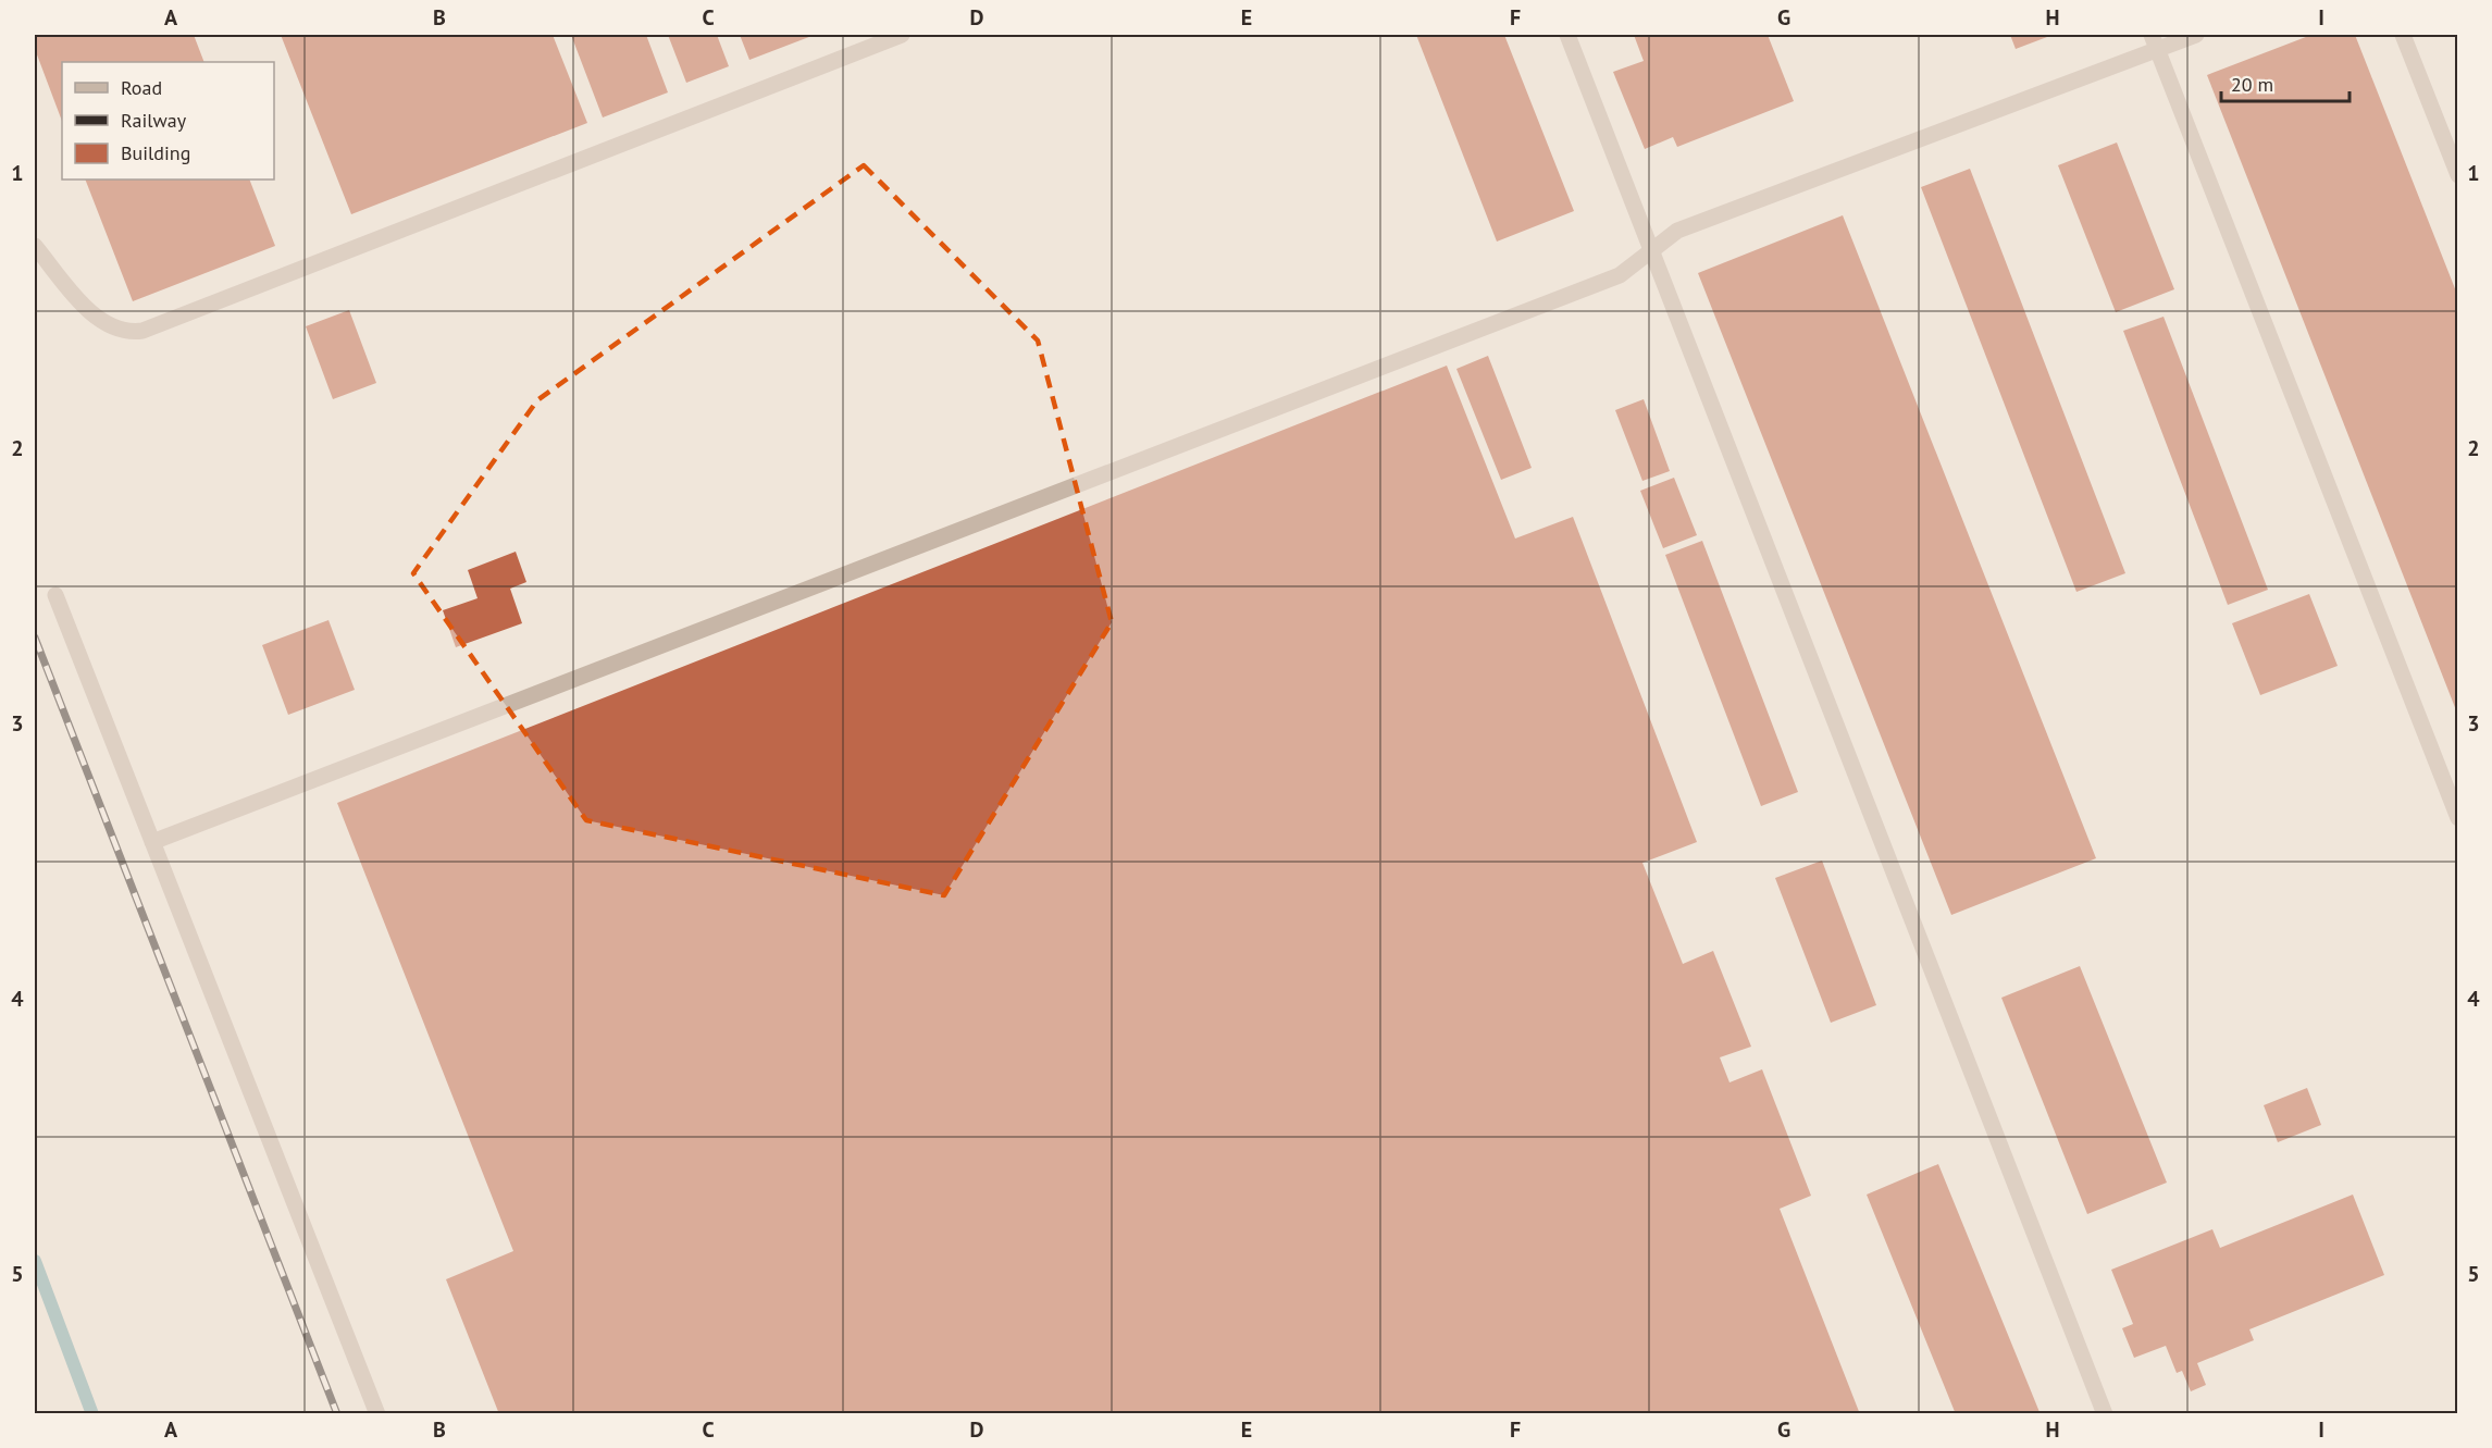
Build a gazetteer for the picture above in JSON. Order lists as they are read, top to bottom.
{
  "legend": ["Road", "Railway", "Building"],
  "scale_bar": "20 m",
  "grid": {
    "columns": [
      "A",
      "B",
      "C",
      "D",
      "E",
      "F",
      "G",
      "H",
      "I"
    ],
    "rows": [
      "1",
      "2",
      "3",
      "4",
      "5"
    ]
  }
}
